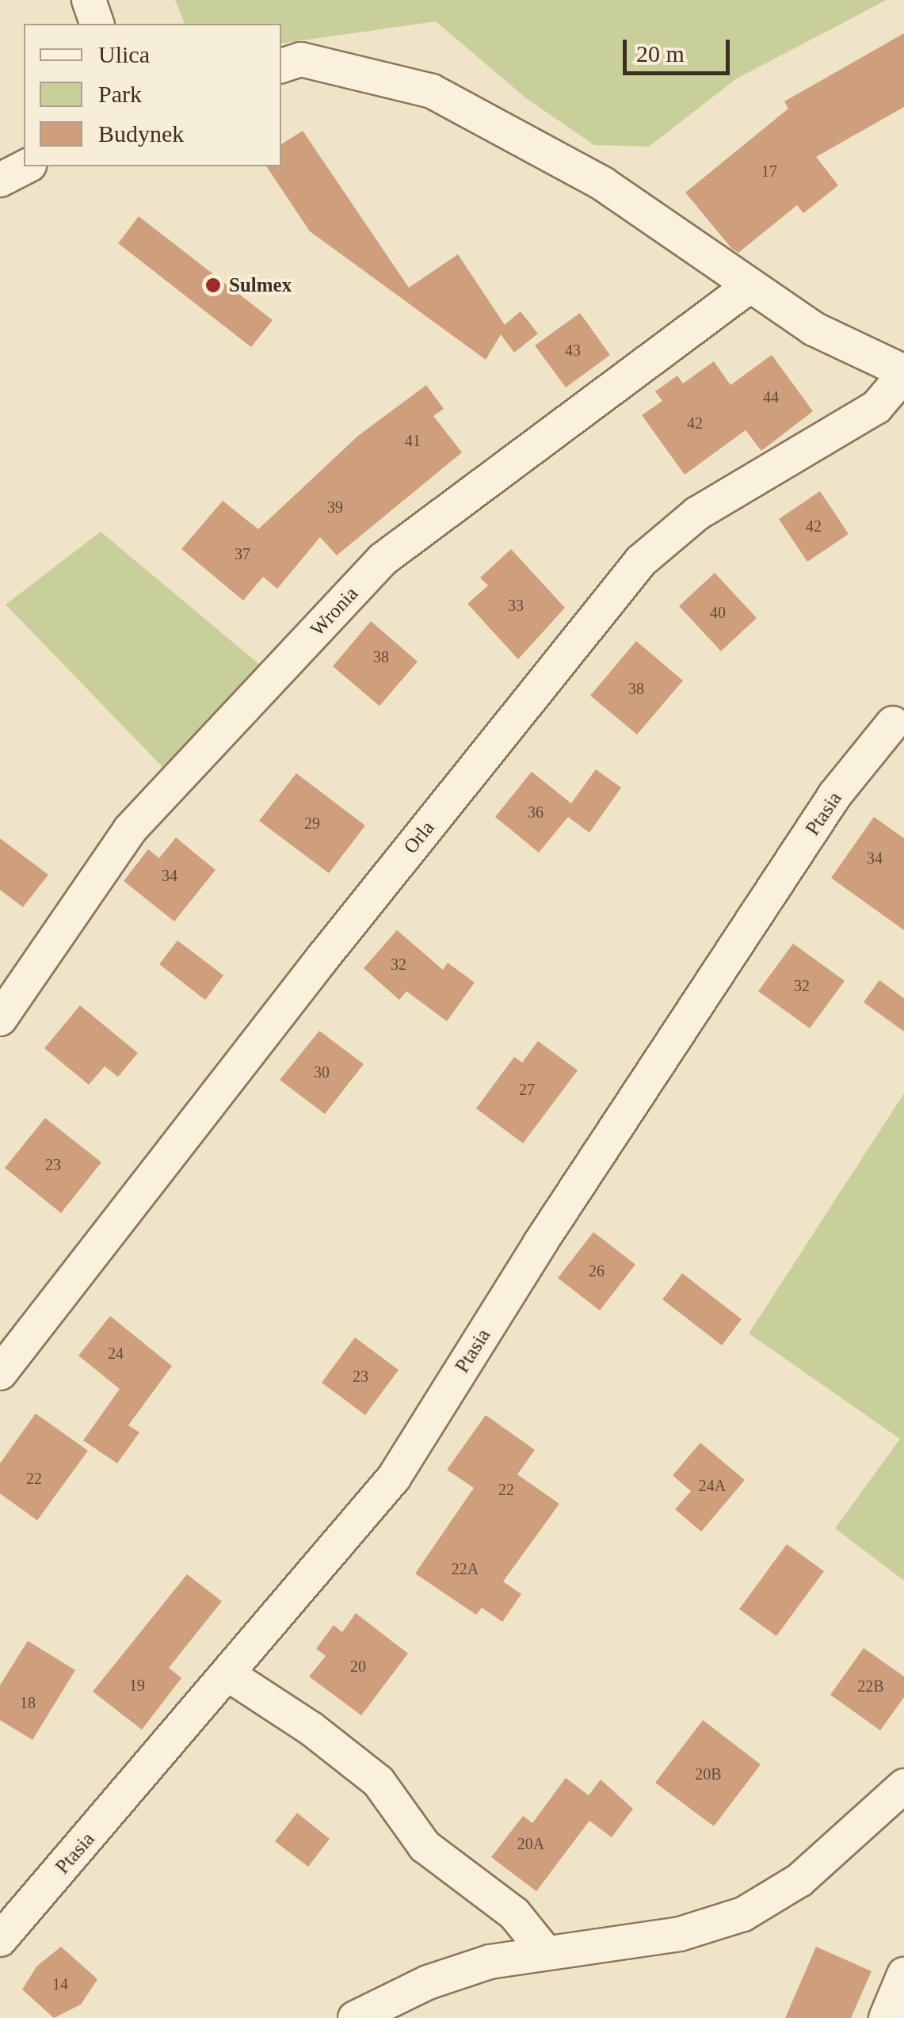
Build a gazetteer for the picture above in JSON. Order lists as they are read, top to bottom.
{
  "streets": {
    "street": ["Wronia", "Ptasia", "Orla"]
  },
  "places": ["Sulmex"],
  "house_numbers": [
    "17",
    "43",
    "44",
    "42",
    "41",
    "39",
    "42",
    "37",
    "33",
    "40",
    "38",
    "38",
    "36",
    "29",
    "34",
    "34",
    "32",
    "32",
    "30",
    "27",
    "23",
    "26",
    "24",
    "23",
    "22",
    "24A",
    "22",
    "22A",
    "20",
    "19",
    "22B",
    "18",
    "20B",
    "20A",
    "14"
  ],
  "legend": ["Ulica", "Park", "Budynek"],
  "scale_bar": "20 m"
}
